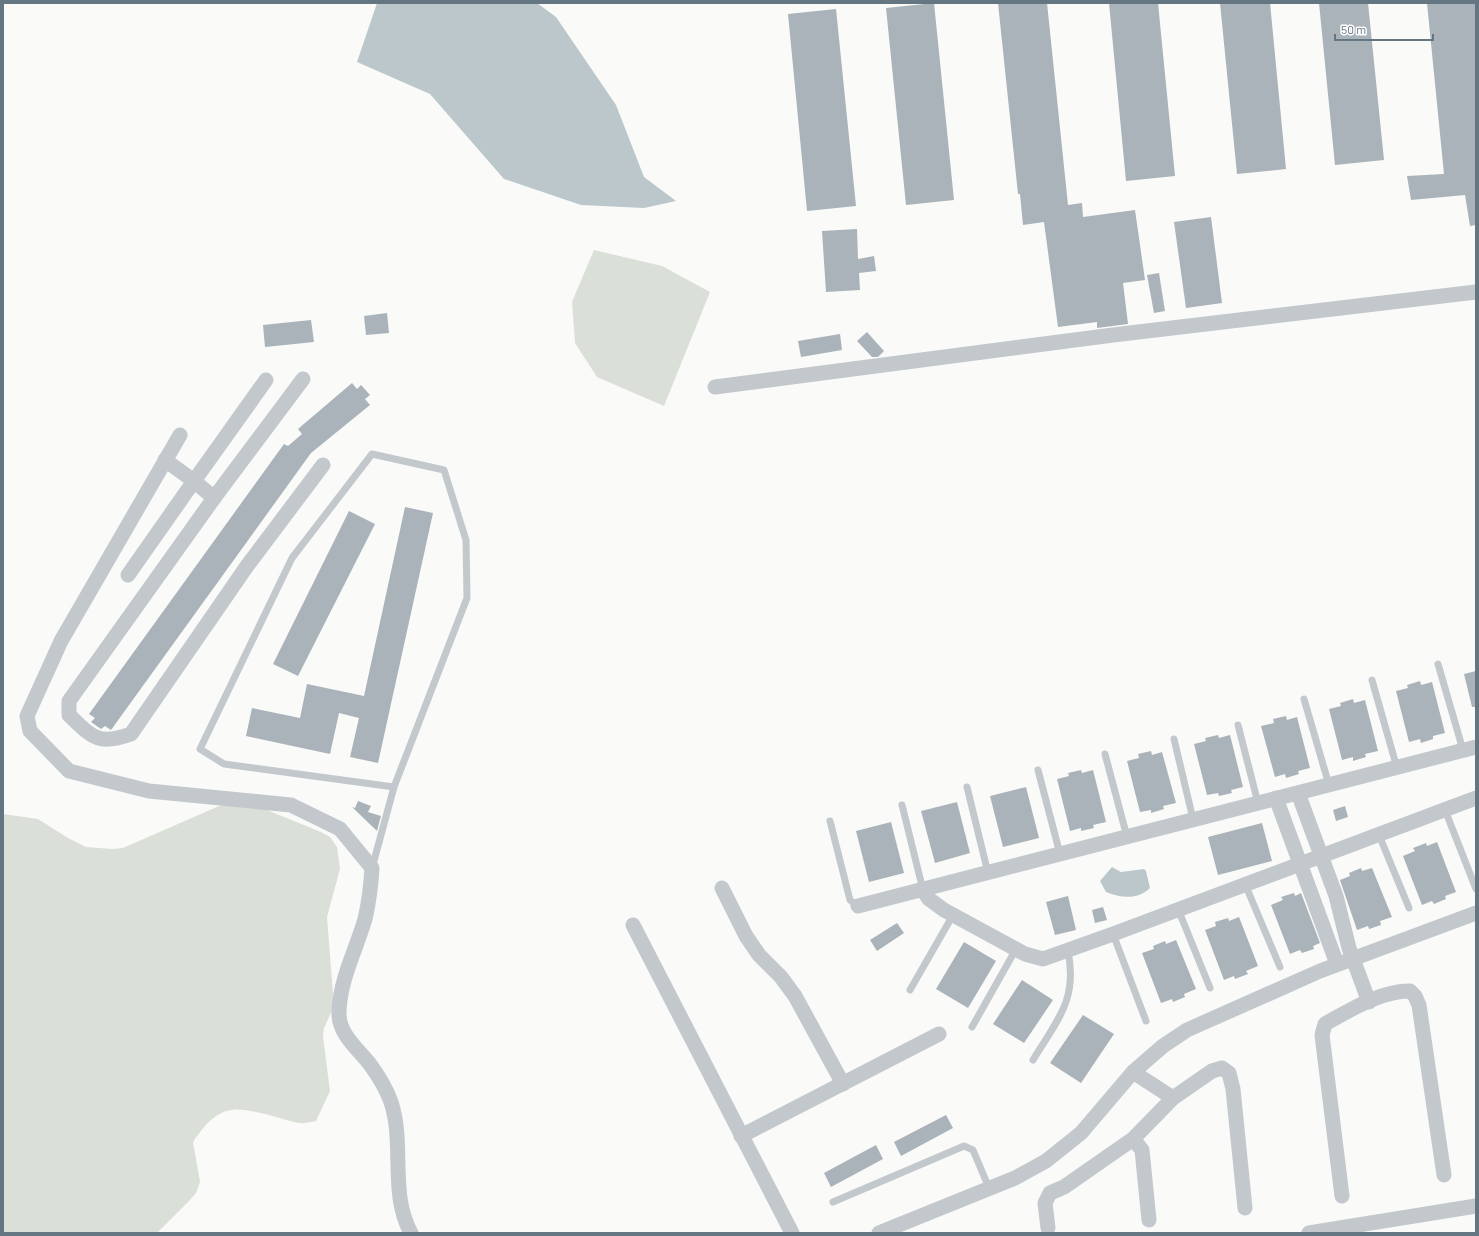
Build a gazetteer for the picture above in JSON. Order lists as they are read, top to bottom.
{
  "scale_bar": "50 m"
}
